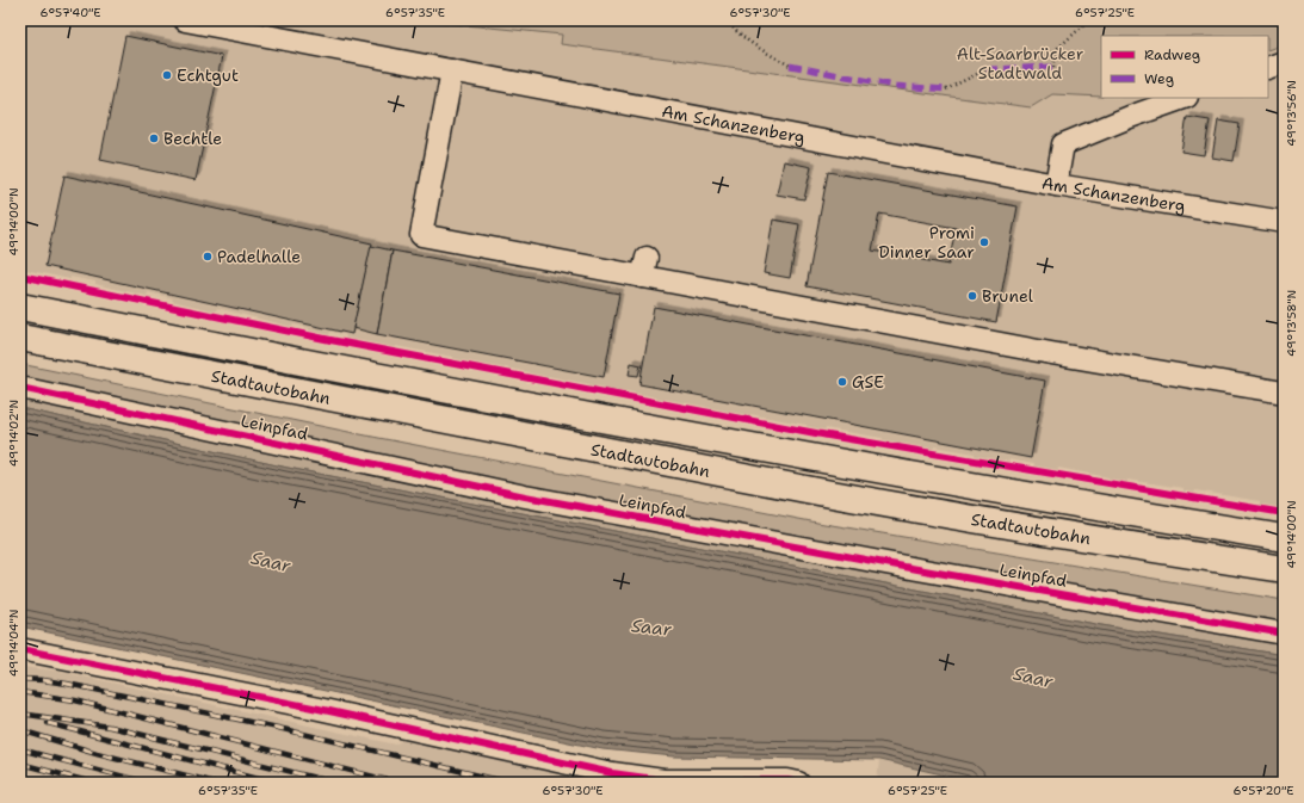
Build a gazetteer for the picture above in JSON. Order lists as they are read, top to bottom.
{
  "streets": {
    "highway": ["Stadtautobahn"],
    "street": ["Am Schanzenberg", "Leinpfad"]
  },
  "water": ["Saar"],
  "parks": ["Alt-Saarbrücker Stadtwald"],
  "places": [
    "Echtgut",
    "Bechtle",
    "Promi Dinner Saar",
    "Padelhalle",
    "Brunel",
    "GSE"
  ],
  "legend": ["Radweg", "Weg"],
  "coordinates": [
    "6°57'40\"E",
    "6°57'35\"E",
    "6°57'30\"E",
    "6°57'25\"E",
    "49°13'56\"N",
    "49°14'00\"N",
    "49°13'58\"N",
    "49°14'02\"N",
    "49°14'04\"N",
    "6°57'20\"E"
  ]
}
